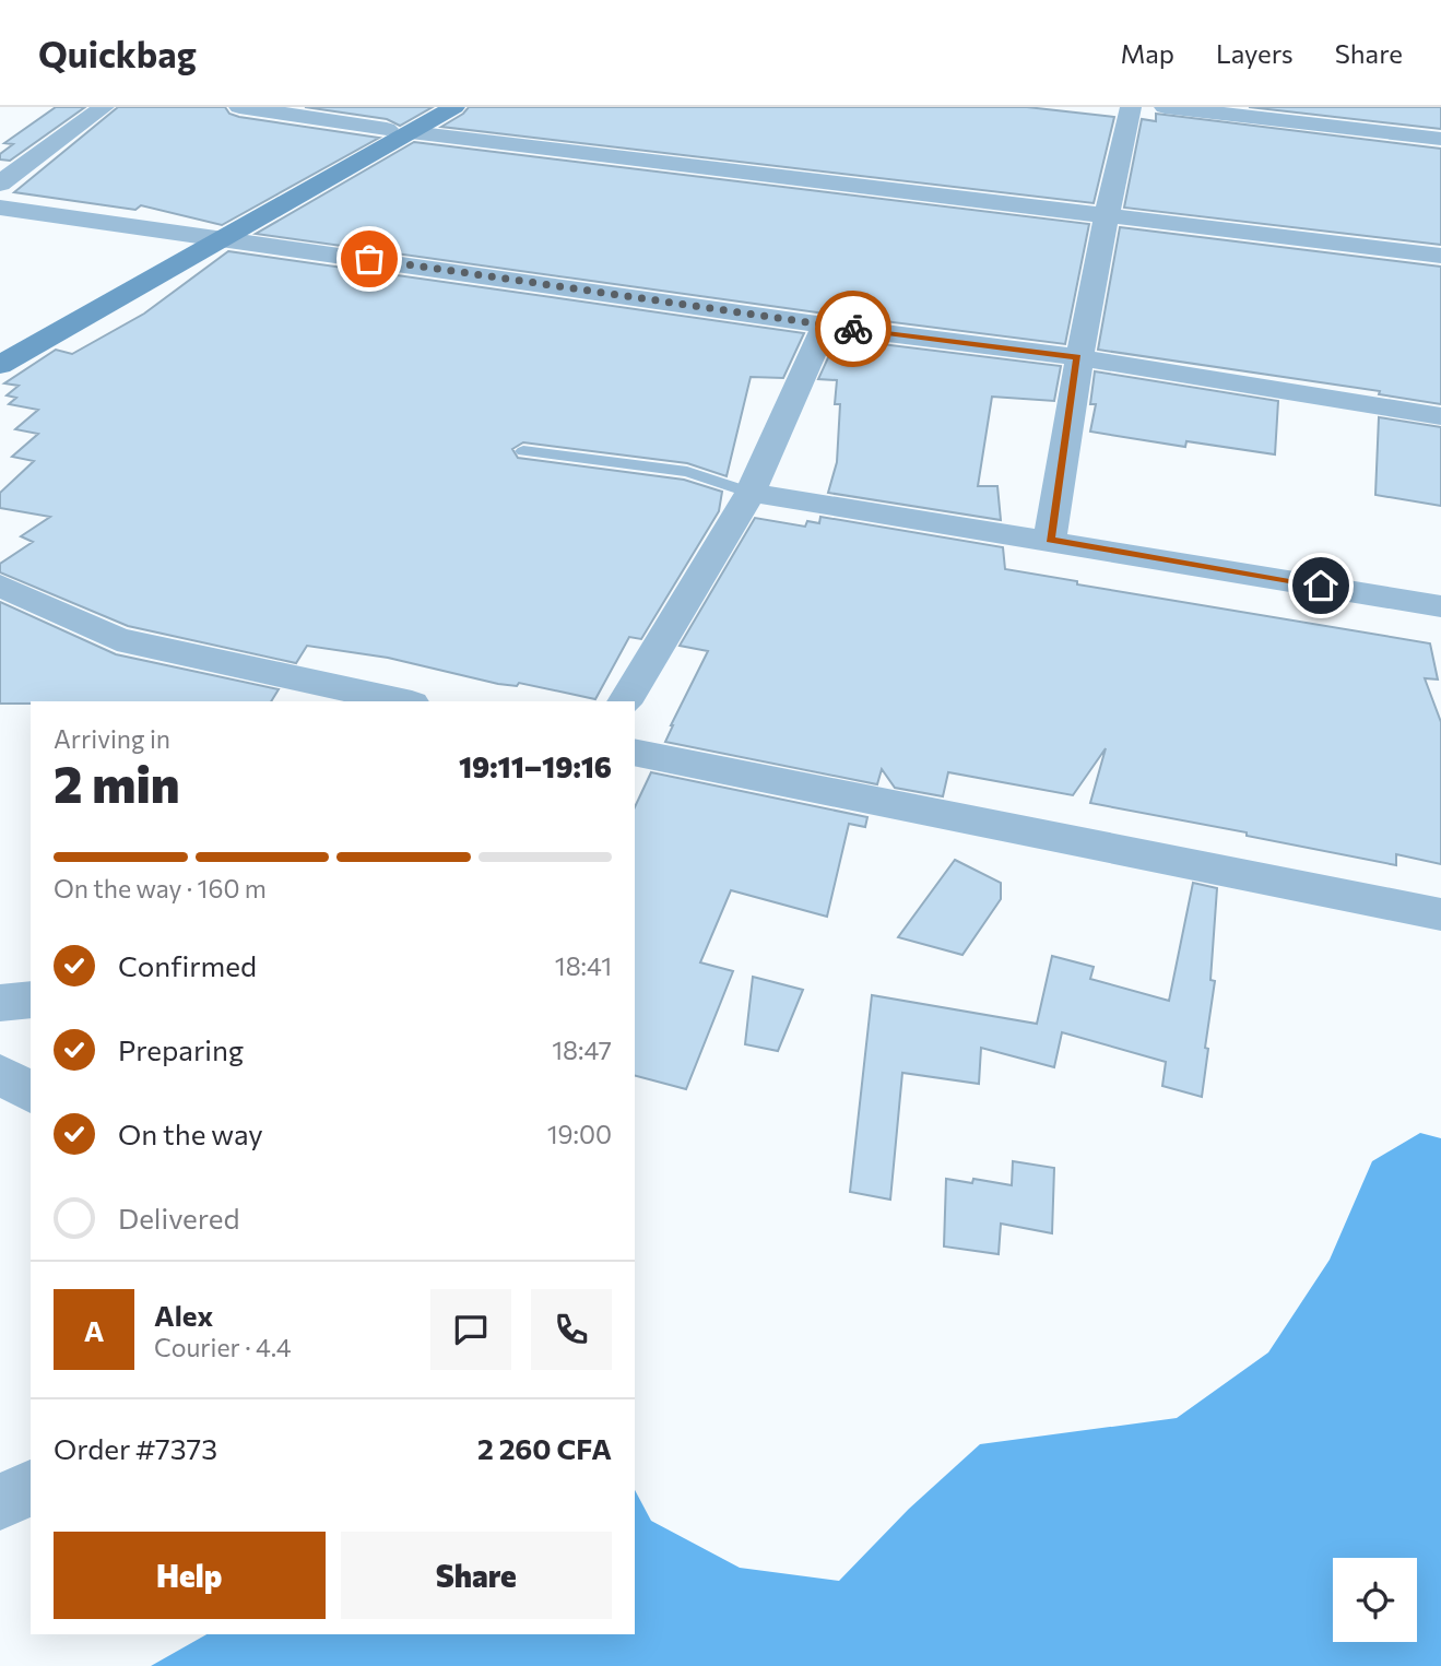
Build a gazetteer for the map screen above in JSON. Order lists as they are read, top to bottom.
{
  "page": {
    "header": "Quickbag",
    "nav": ["Map", "Layers", "Share"],
    "heading": ["2 min", "Arriving in", "19:11–19:16"],
    "panel": [
      "Alex",
      "Courier · 4.4",
      "Order #7373",
      "2 260 CFA"
    ],
    "bar": "On the way · 160 m",
    "list": [
      ["Confirmed", "18:41"],
      ["Preparing", "18:47"],
      ["On the way", "19:00"],
      "Delivered"
    ],
    "round": "A",
    "buttons": ["Help", "Share"]
  }
}
